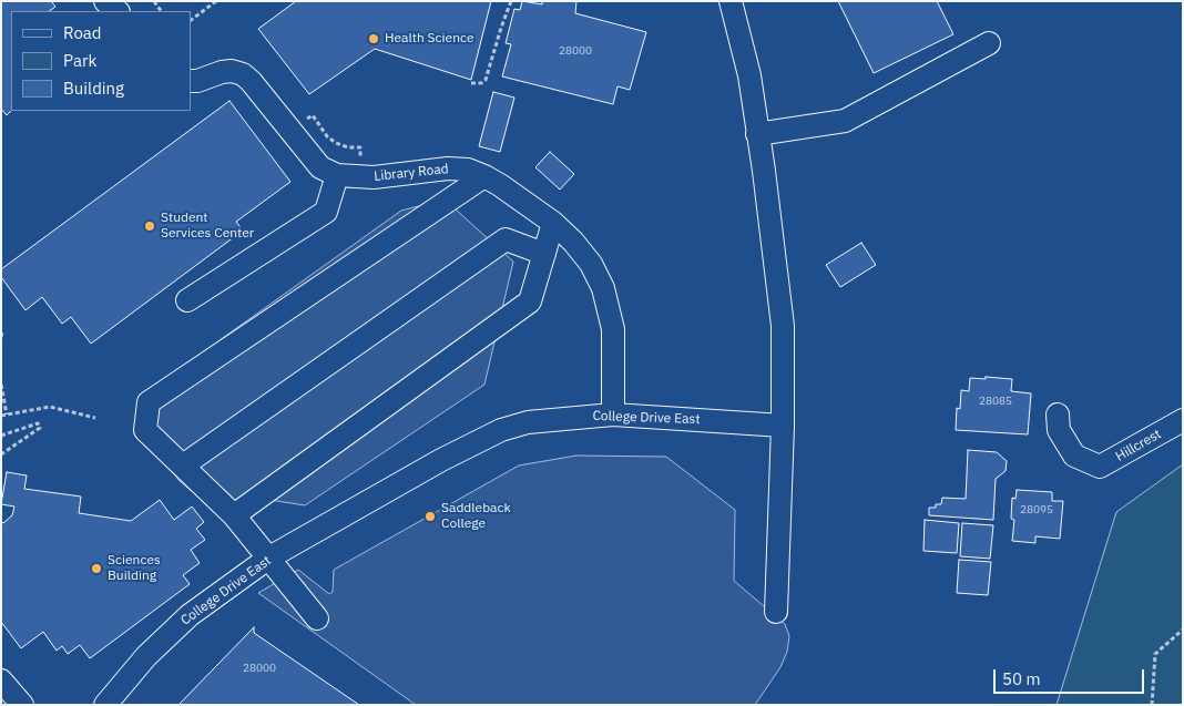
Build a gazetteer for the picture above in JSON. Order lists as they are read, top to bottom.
{
  "streets": {
    "street": ["Library Road", "College Drive East", "Hillcrest"]
  },
  "crossings": [
    ["Library Road", "College Drive East"]
  ],
  "places": [
    "Health Science",
    "Student Services Center",
    "Saddleback College",
    "Sciences Building"
  ],
  "house_numbers": [
    "28000",
    "28085",
    "28095",
    "28000"
  ],
  "legend": ["Road", "Park", "Building"],
  "scale_bar": "50 m"
}
